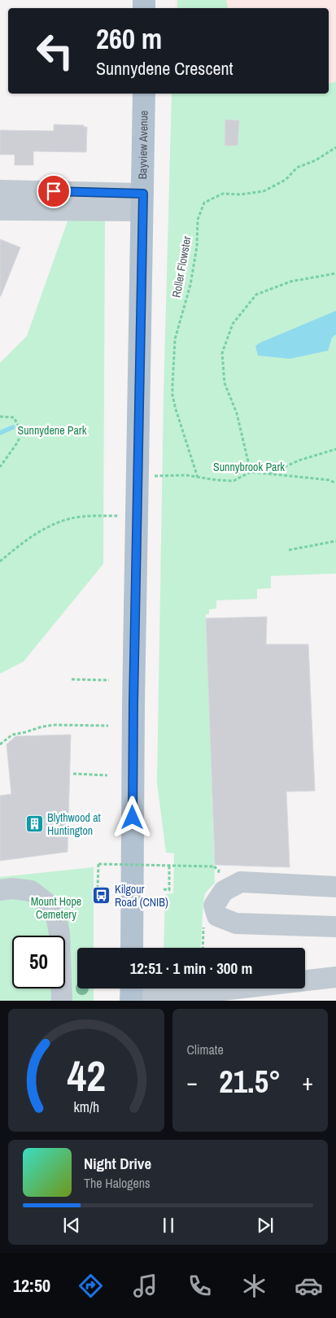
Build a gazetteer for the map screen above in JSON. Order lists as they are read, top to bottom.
{
  "streets": {
    "main road": ["Bayview Avenue"],
    "path": ["Roller Flowster"]
  },
  "parks": ["Sunnydene Park", "Sunnybrook Park", "Mount Hope Cemetery"],
  "places": {
    "building": ["Blythwood at Huntington"],
    "bus stop": ["Kilgour Road (CNIB)"]
  },
  "page": {
    "turn": ["260 m", "Sunnydene Crescent"],
    "limit": "50",
    "trip": "12:51 · 1 min · 300 m",
    "tile": "Climate",
    "heat": ["−", "21.5°", "+"],
    "song": ["Night Drive", "The Halogens"],
    "tabs": "12:50",
    "gauge": ["42", "km/h"]
  }
}
